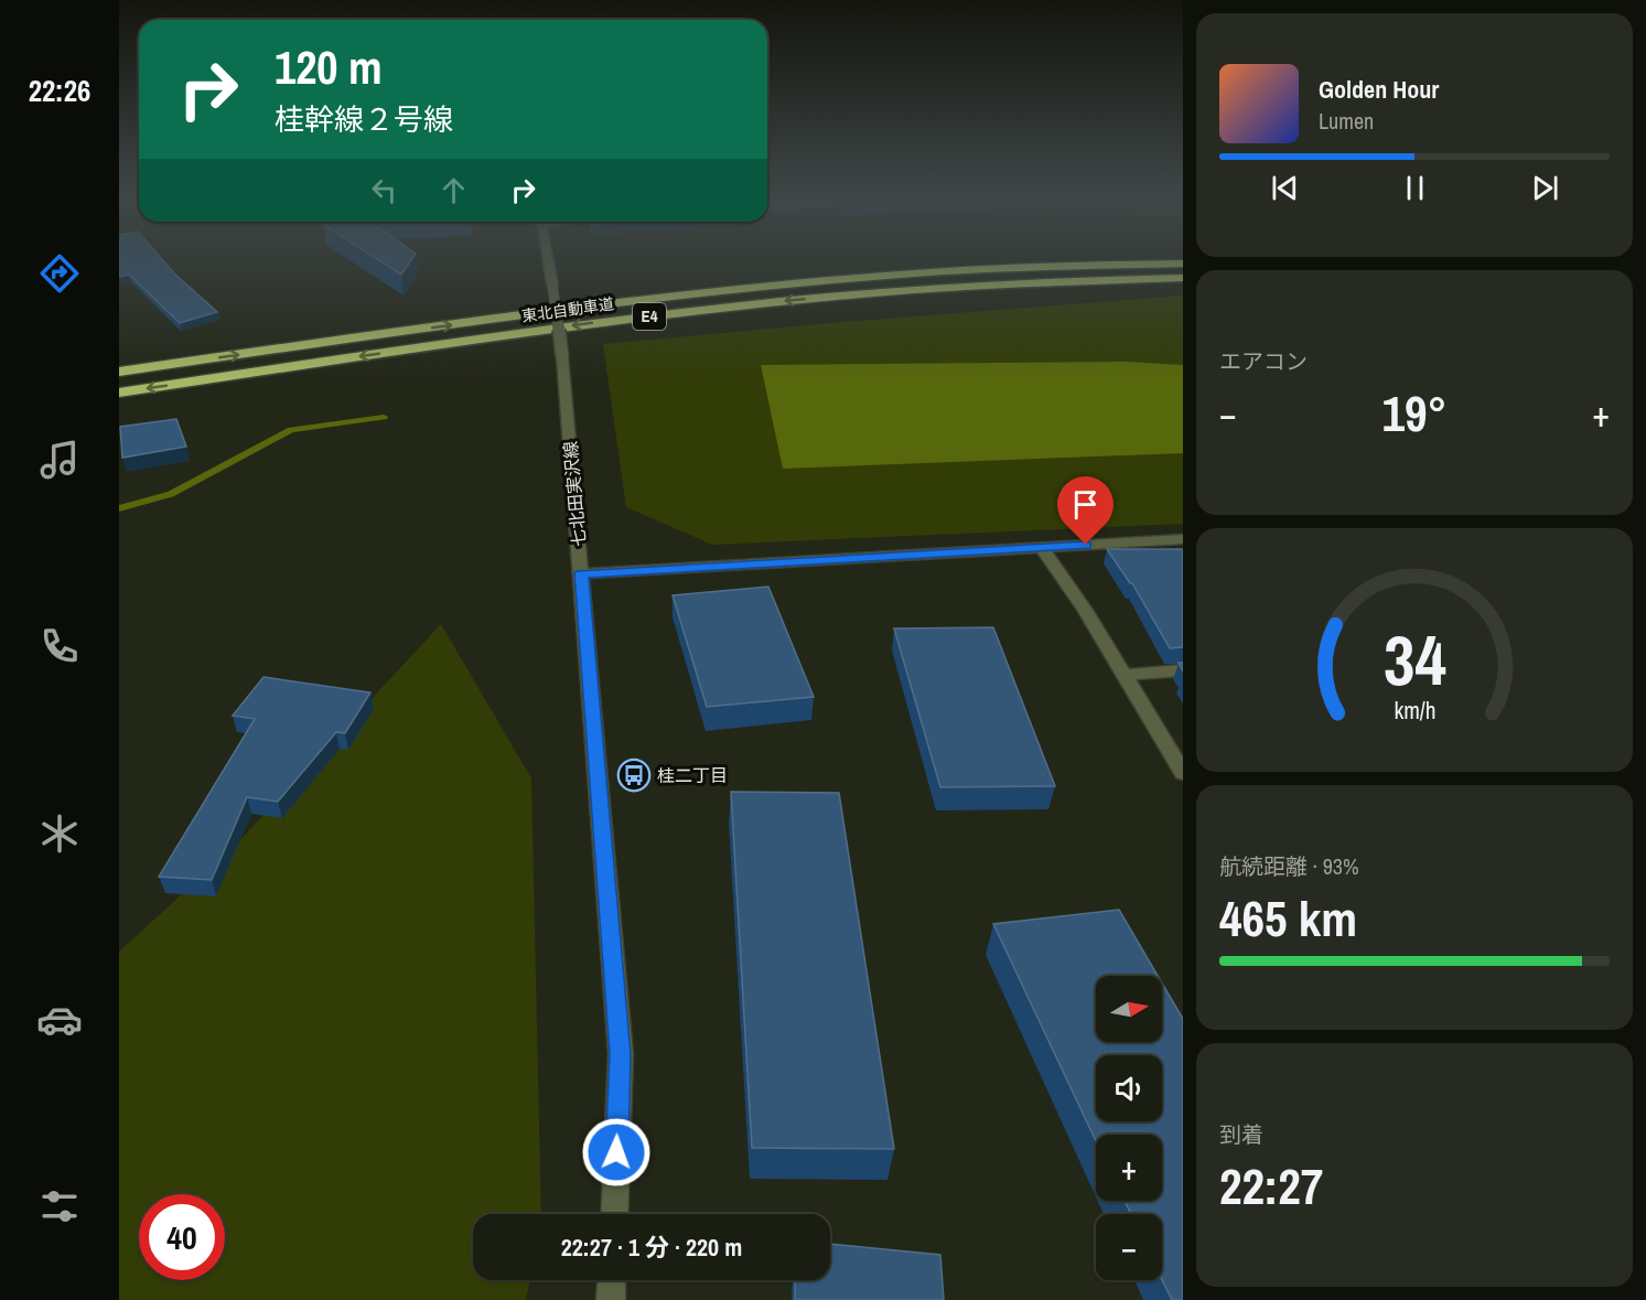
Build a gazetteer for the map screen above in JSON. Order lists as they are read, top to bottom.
{
  "streets": {
    "highway": ["東北自動車道", "E4"],
    "street": ["七北田実沢線"]
  },
  "places": {
    "bus stop": ["桂二丁目"]
  },
  "north": "right",
  "page": {
    "tabs": "22:26",
    "turn": ["120 m", "桂幹線２号線"],
    "song": ["Golden Hour", "Lumen"],
    "tile": [
      "エアコン",
      ["航続距離 · 93%", "465 km"],
      ["到着", "22:27"]
    ],
    "heat": ["−", "19°", "+"],
    "map_buttons": ["+", "−"],
    "limit": "40",
    "trip": "22:27 · 1 分 · 220 m",
    "gauge": ["34", "km/h"]
  }
}
